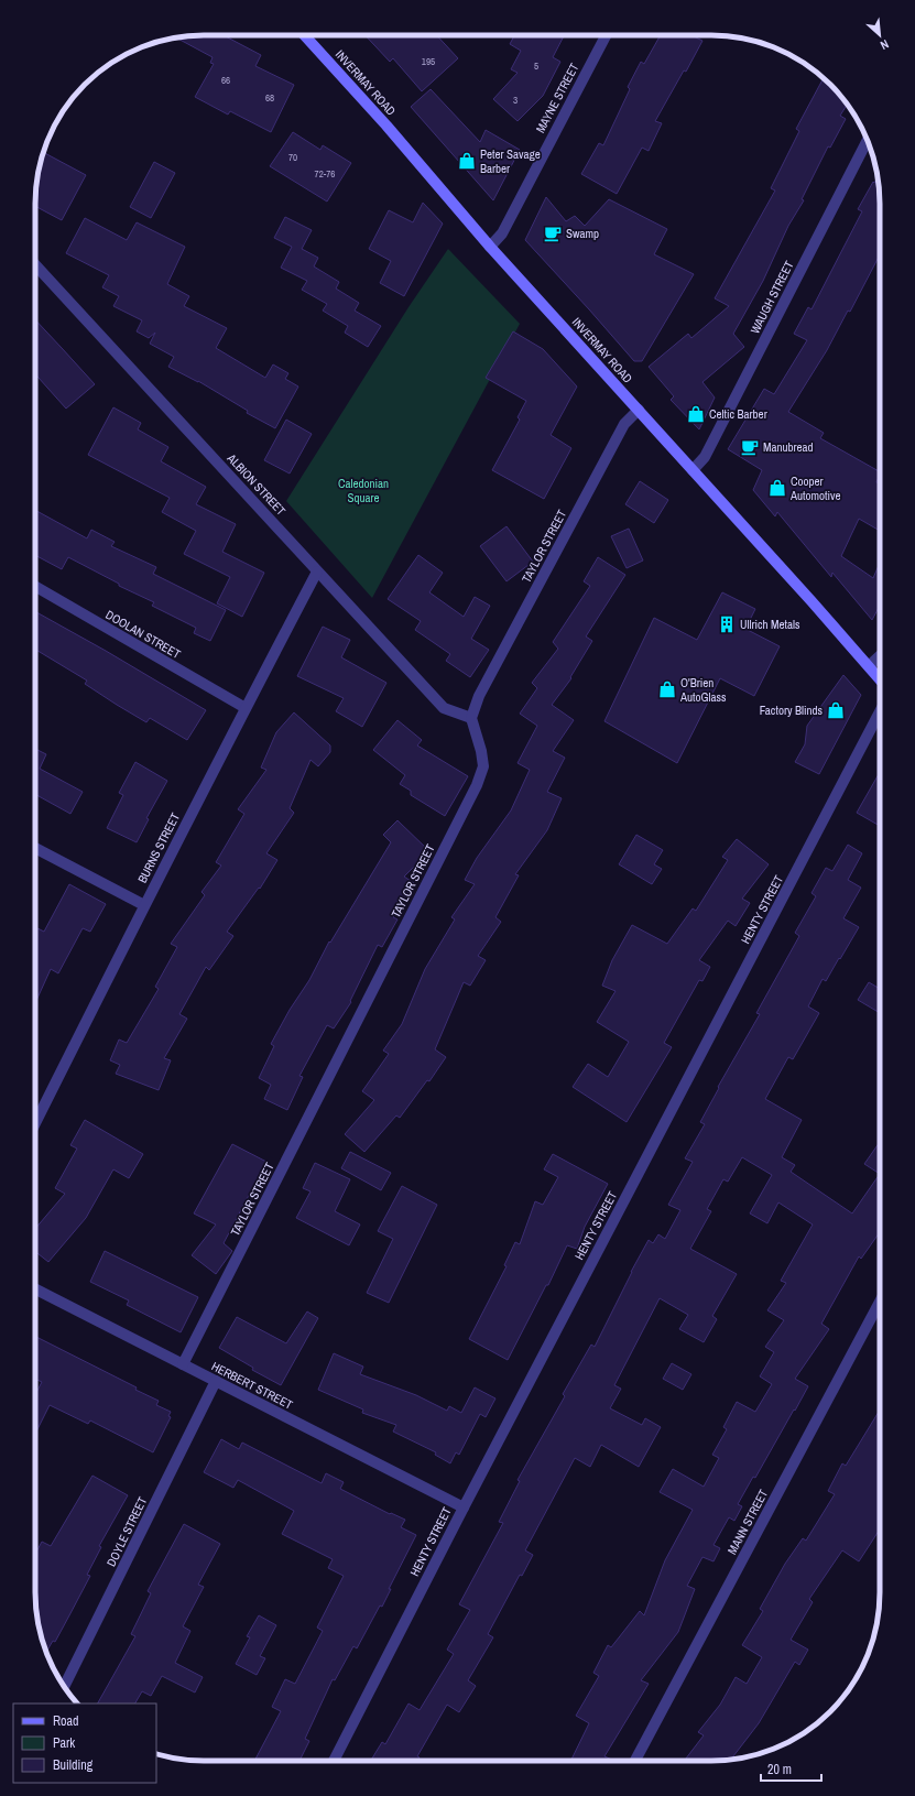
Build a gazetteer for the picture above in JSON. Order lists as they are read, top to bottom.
{
  "streets": {
    "main road": ["INVERMAY ROAD"],
    "street": [
      "MAYNE STREET",
      "WAUGH STREET",
      "ALBION STREET",
      "TAYLOR STREET",
      "DOOLAN STREET",
      "BURNS STREET",
      "HENTY STREET",
      "HERBERT STREET",
      "MANN STREET",
      "DOYLE STREET"
    ]
  },
  "crossings": [
    ["INVERMAY ROAD", "MAYNE STREET"],
    ["INVERMAY ROAD", "WAUGH STREET"],
    ["INVERMAY ROAD", "TAYLOR STREET"],
    ["ALBION STREET", "TAYLOR STREET"],
    ["ALBION STREET", "BURNS STREET"],
    ["TAYLOR STREET", "HERBERT STREET"],
    ["DOOLAN STREET", "BURNS STREET"],
    ["HENTY STREET", "HERBERT STREET"],
    ["HERBERT STREET", "DOYLE STREET"]
  ],
  "parks": ["Caledonian Square"],
  "places": {
    "shop": [
      "Peter Savage Barber",
      "Celtic Barber",
      "Cooper Automotive",
      "O'Brien AutoGlass",
      "Factory Blinds"
    ],
    "cafe": ["Swamp", "Manubread"],
    "building": ["Ullrich Metals"]
  },
  "house_numbers": [
    "195",
    "5",
    "66",
    "68",
    "3",
    "70",
    "72-76"
  ],
  "legend": ["Road", "Park", "Building"],
  "scale_bar": "20 m",
  "north": "bottom right"
}
